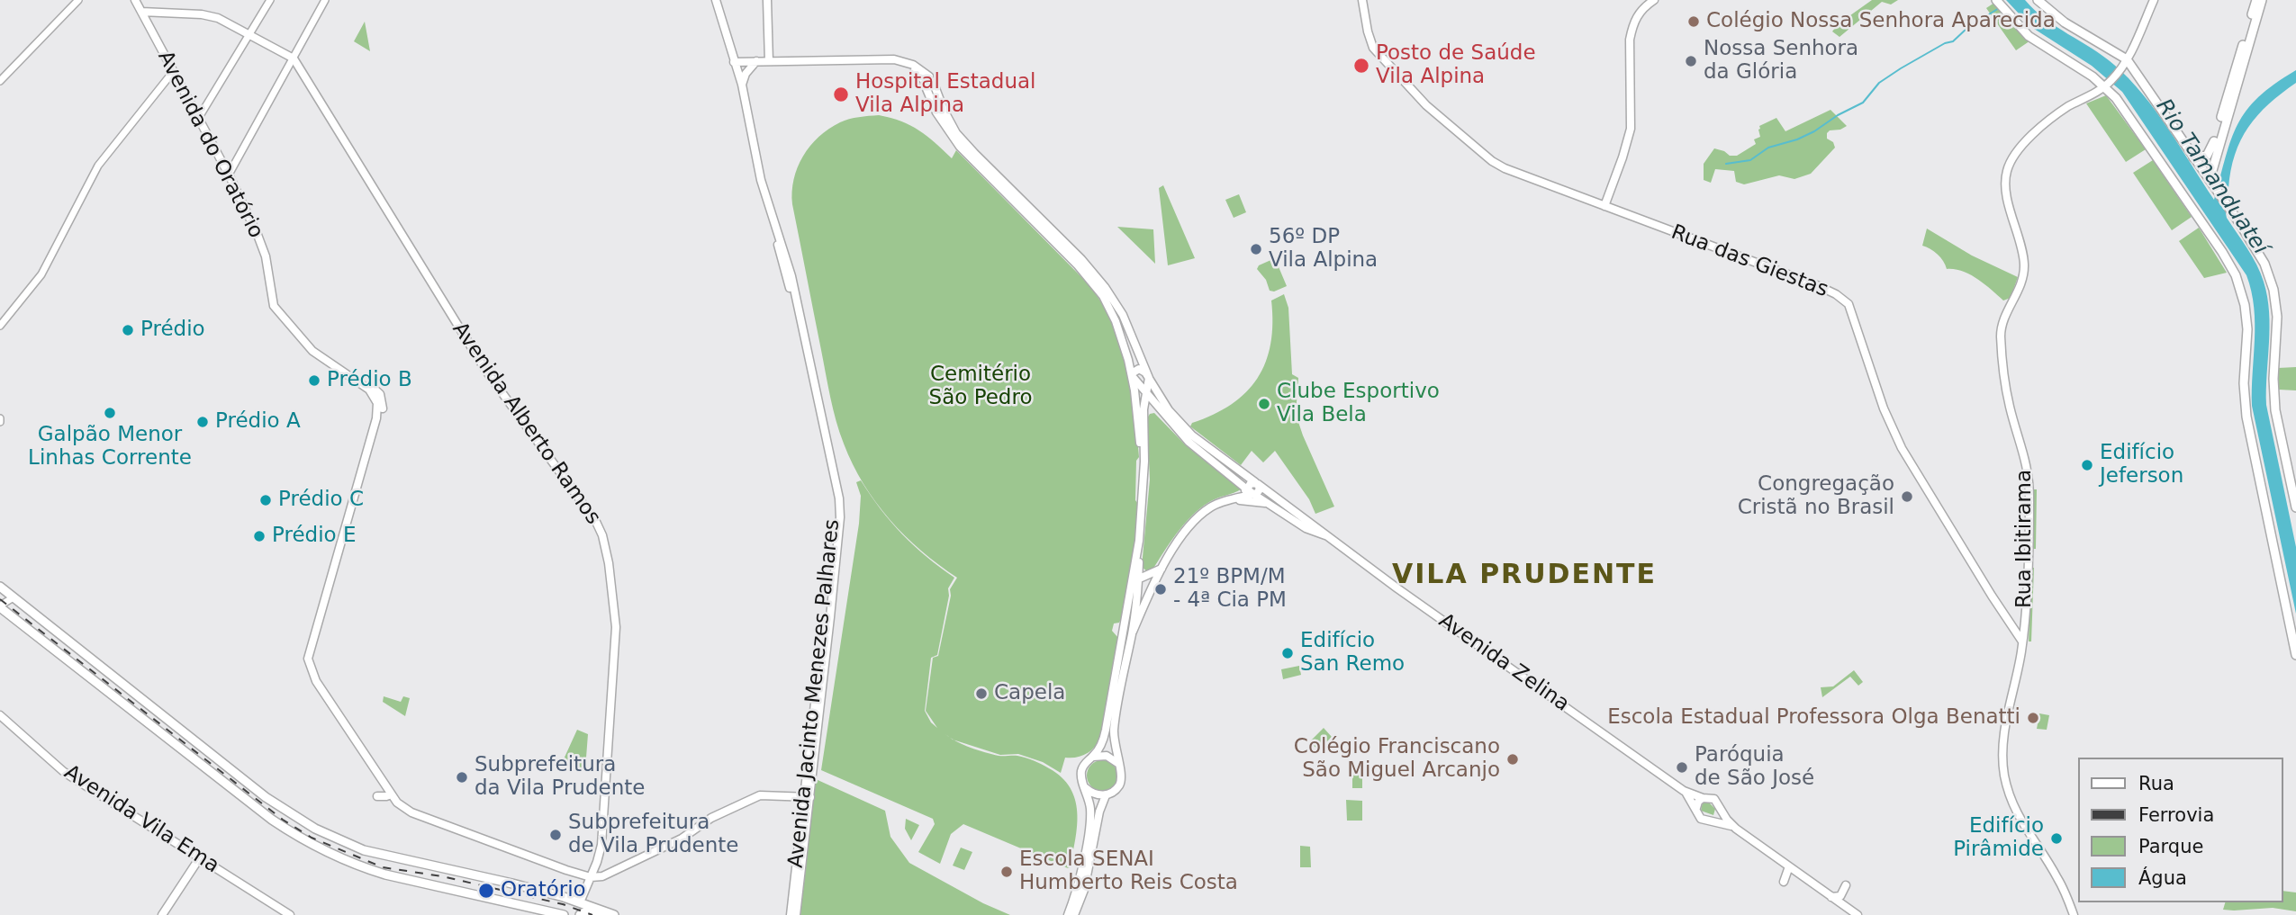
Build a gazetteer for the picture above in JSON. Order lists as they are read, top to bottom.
{
  "streets": {
    "main road": [
      "Avenida do Oratório",
      "Rua das Giestas",
      "Avenida Alberto Ramos",
      "Rua Ibitirama",
      "Avenida Zelina",
      "Avenida Jacinto Menezes Palhares",
      "Avenida Vila Ema"
    ]
  },
  "crossings": [
    ["Avenida do Oratório", "Avenida Alberto Ramos"],
    ["Rua das Giestas", "Rua Ibitirama"]
  ],
  "districts": ["VILA PRUDENTE"],
  "water": ["Rio Tamanduateí"],
  "parks": ["Cemitério São Pedro"],
  "places": [
    "Colégio Nossa Senhora Aparecida",
    "Nossa Senhora da Glória",
    "Posto de Saúde Vila Alpina",
    "Hospital Estadual Vila Alpina",
    "56º DP Vila Alpina",
    "Prédio",
    "Prédio B",
    "Clube Esportivo Vila Bela",
    "Galpão Menor Linhas Corrente",
    "Prédio A",
    "Edifício Jeferson",
    "Congregação Cristã no Brasil",
    "Prédio C",
    "Prédio E",
    "21º BPM/M - 4ª Cia PM",
    "Edifício San Remo",
    "Capela",
    "Escola Estadual Professora Olga Benatti",
    "Colégio Franciscano São Miguel Arcanjo",
    "Paróquia de São José",
    "Subprefeitura da Vila Prudente",
    "Subprefeitura de Vila Prudente",
    "Edifício Pirâmide",
    "Escola SENAI Humberto Reis Costa",
    "Oratório"
  ],
  "legend": [
    "Rua",
    "Ferrovia",
    "Parque",
    "Água"
  ]
}
